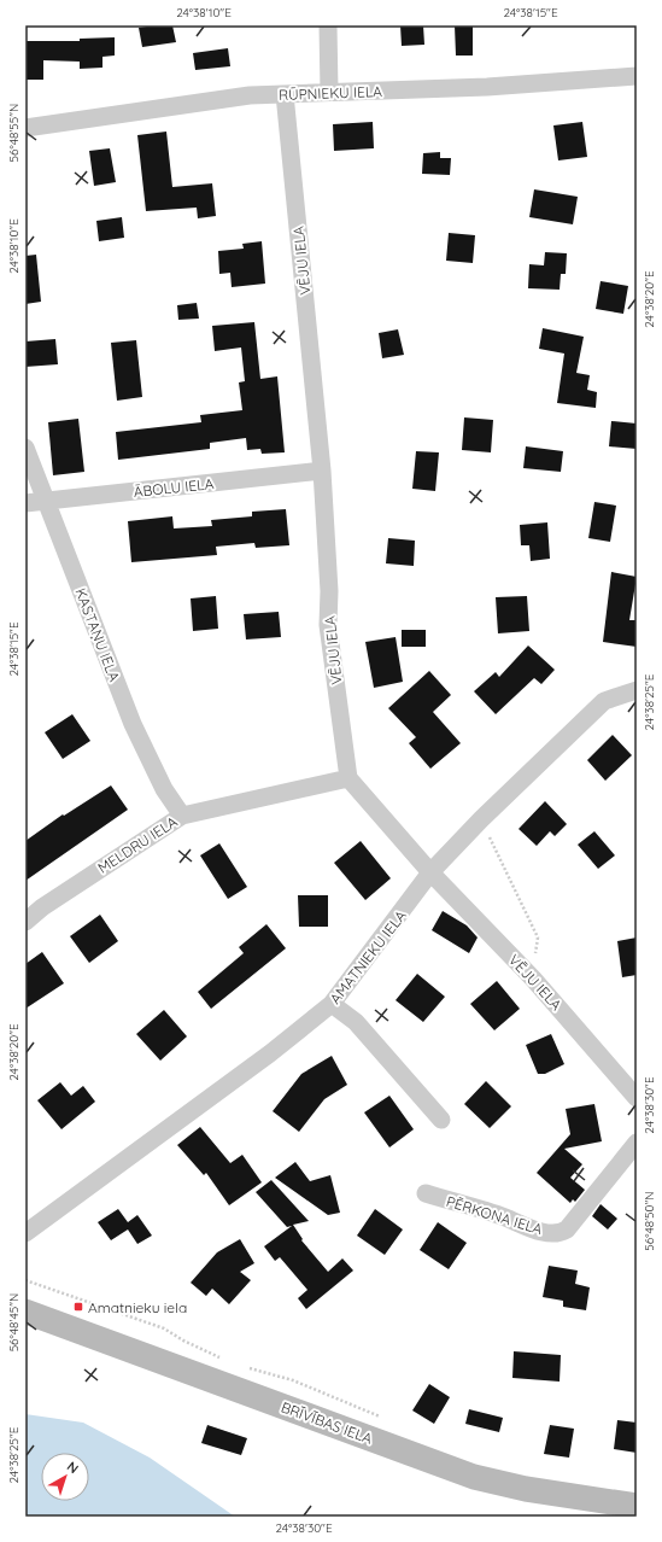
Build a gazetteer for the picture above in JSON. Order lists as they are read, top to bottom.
{
  "streets": {
    "main road": ["BRĪVĪBAS IELA"],
    "street": [
      "RŪPNIEKU IELA",
      "VĒJU IELA",
      "ĀBOLU IELA",
      "KASTAŅU IELA",
      "MELDRU IELA",
      "AMATNIEKU IELA",
      "PĒRKONA IELA"
    ]
  },
  "crossings": [
    ["RŪPNIEKU IELA", "VĒJU IELA"],
    ["VĒJU IELA", "ĀBOLU IELA"],
    ["VĒJU IELA", "MELDRU IELA"],
    ["VĒJU IELA", "AMATNIEKU IELA"],
    ["ĀBOLU IELA", "KASTAŅU IELA"],
    ["KASTAŅU IELA", "MELDRU IELA"]
  ],
  "places": {
    "transit": ["Amatnieku iela"]
  },
  "north": "top right",
  "coordinates": [
    "24°38'10\"E",
    "24°38'15\"E",
    "56°48'55\"N",
    "24°38'20\"E",
    "24°38'25\"E",
    "24°38'30\"E",
    "56°48'50\"N",
    "56°48'45\"N"
  ]
}
